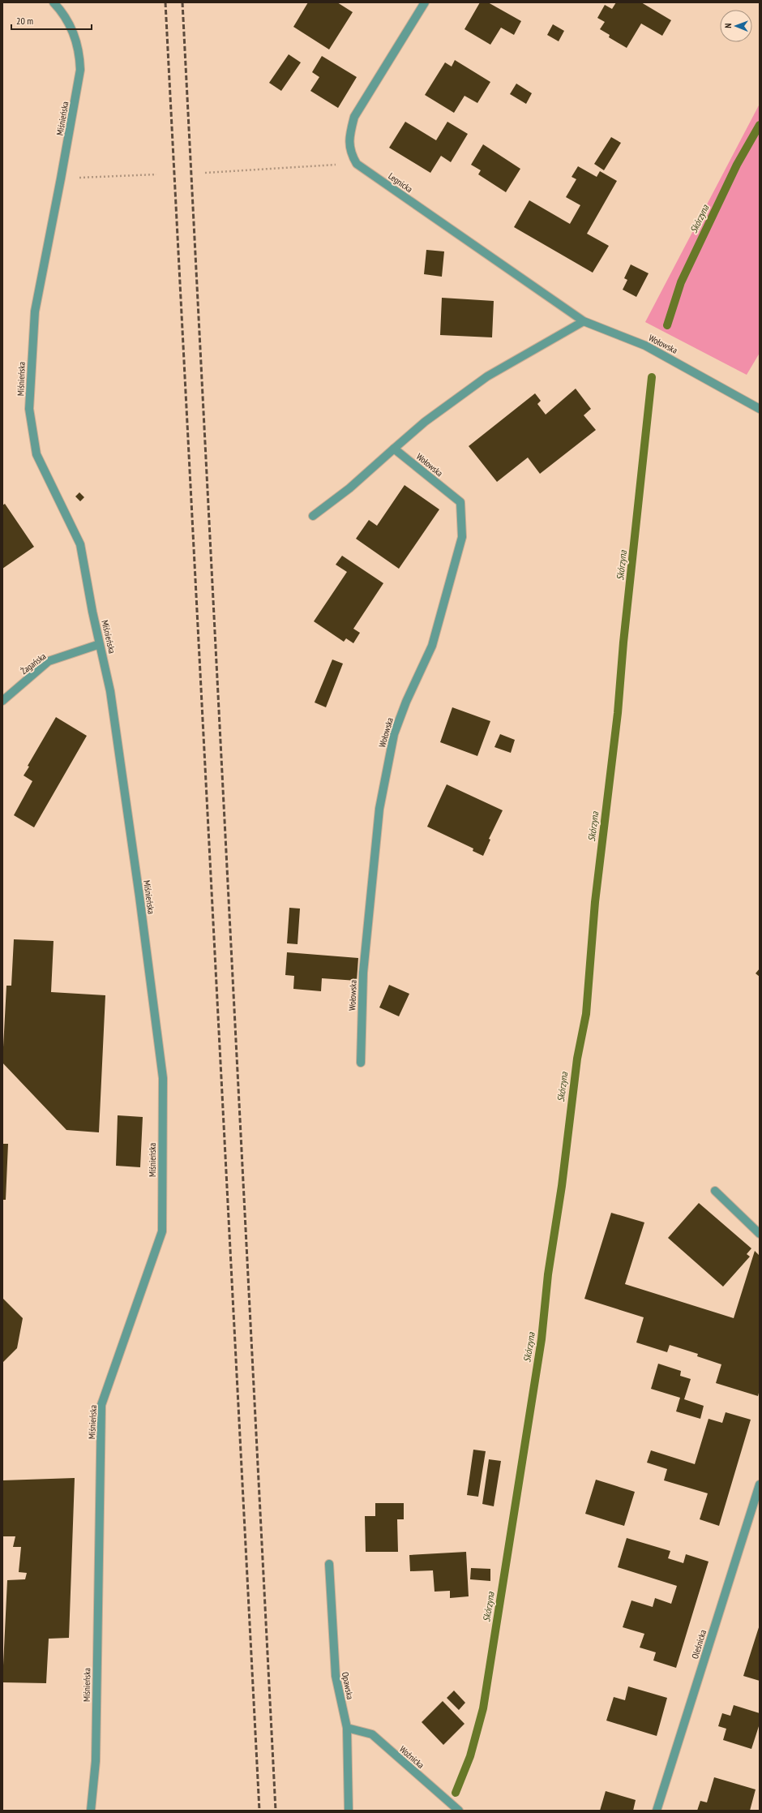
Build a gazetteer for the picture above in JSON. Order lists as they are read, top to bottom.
{
  "streets": {
    "street": [
      "Miśnieńska",
      "Legnicka",
      "Wołowska",
      "Żagańska",
      "Oleśnicka",
      "Opawska",
      "Woźnicka"
    ]
  },
  "crossings": [
    ["Miśnieńska", "Żagańska"],
    ["Legnicka", "Wołowska"],
    ["Opawska", "Woźnicka"]
  ],
  "water": ["Skórzyna"],
  "scale_bar": "20 m",
  "north": "left"
}
